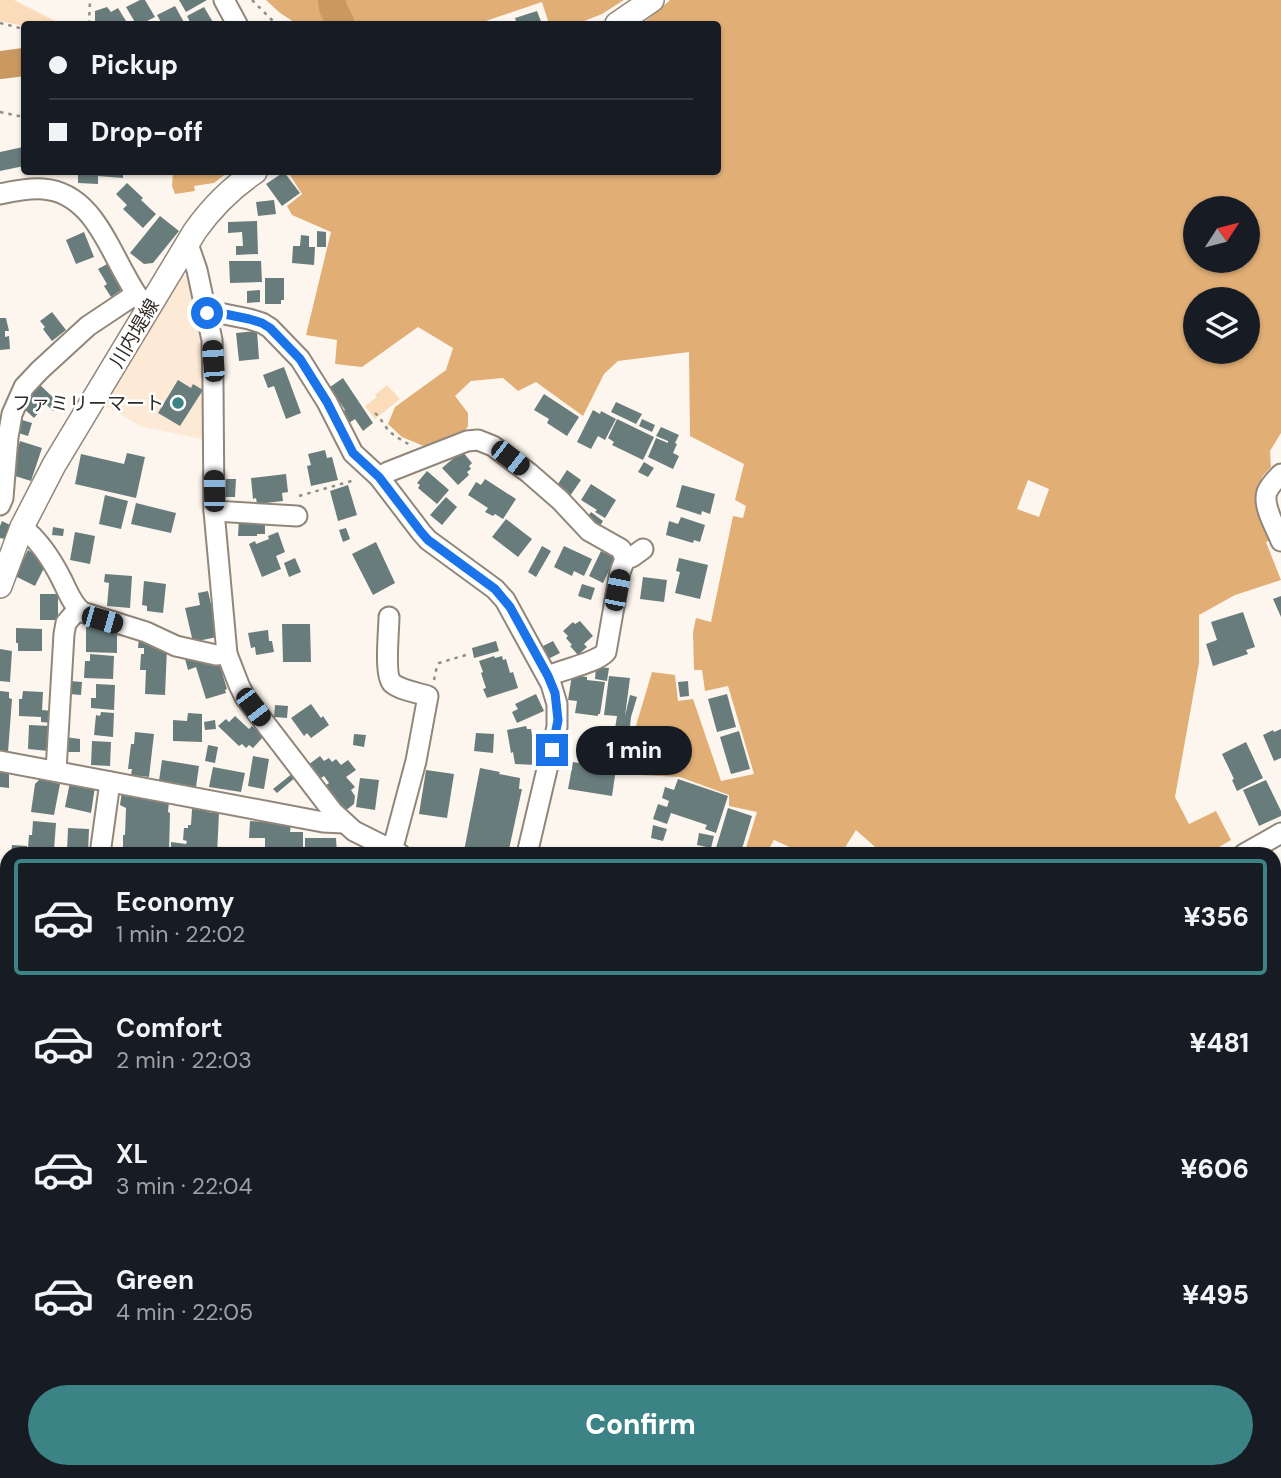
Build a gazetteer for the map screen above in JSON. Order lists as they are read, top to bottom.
{
  "streets": {
    "main road": ["川内堤線"]
  },
  "places": ["ファミリーマート"],
  "north": "top right",
  "page": {
    "banner": ["Pickup", "Drop-off"],
    "bubble": "1 min",
    "list": [
      {
        "name": "Economy",
        "note": "1 min · 22:02",
        "value": "¥356"
      },
      {
        "name": "Comfort",
        "note": "2 min · 22:03",
        "value": "¥481"
      },
      {
        "name": "XL",
        "note": "3 min · 22:04",
        "value": "¥606"
      },
      {
        "name": "Green",
        "note": "4 min · 22:05",
        "value": "¥495"
      }
    ],
    "buttons": "Confirm"
  }
}
